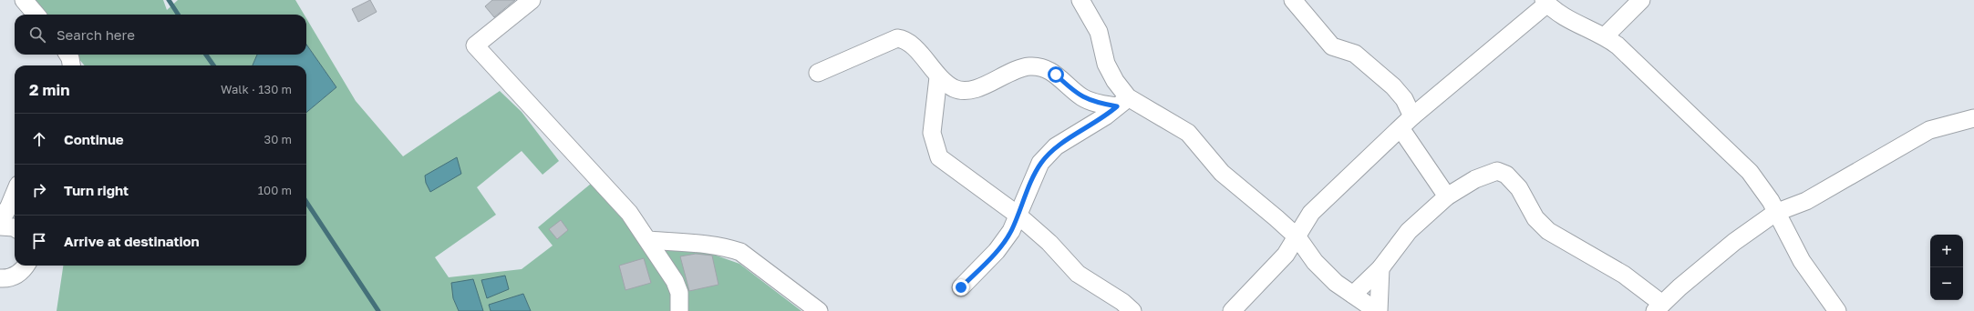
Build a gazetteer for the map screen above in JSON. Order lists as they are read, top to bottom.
{
  "page": {
    "search": "Search here",
    "heading": ["2 min", "Walk · 130 m"],
    "list": [
      ["Continue", "30 m"],
      ["Turn right", "100 m"],
      "Arrive at destination"
    ],
    "map_buttons": ["+", "−"]
  }
}
